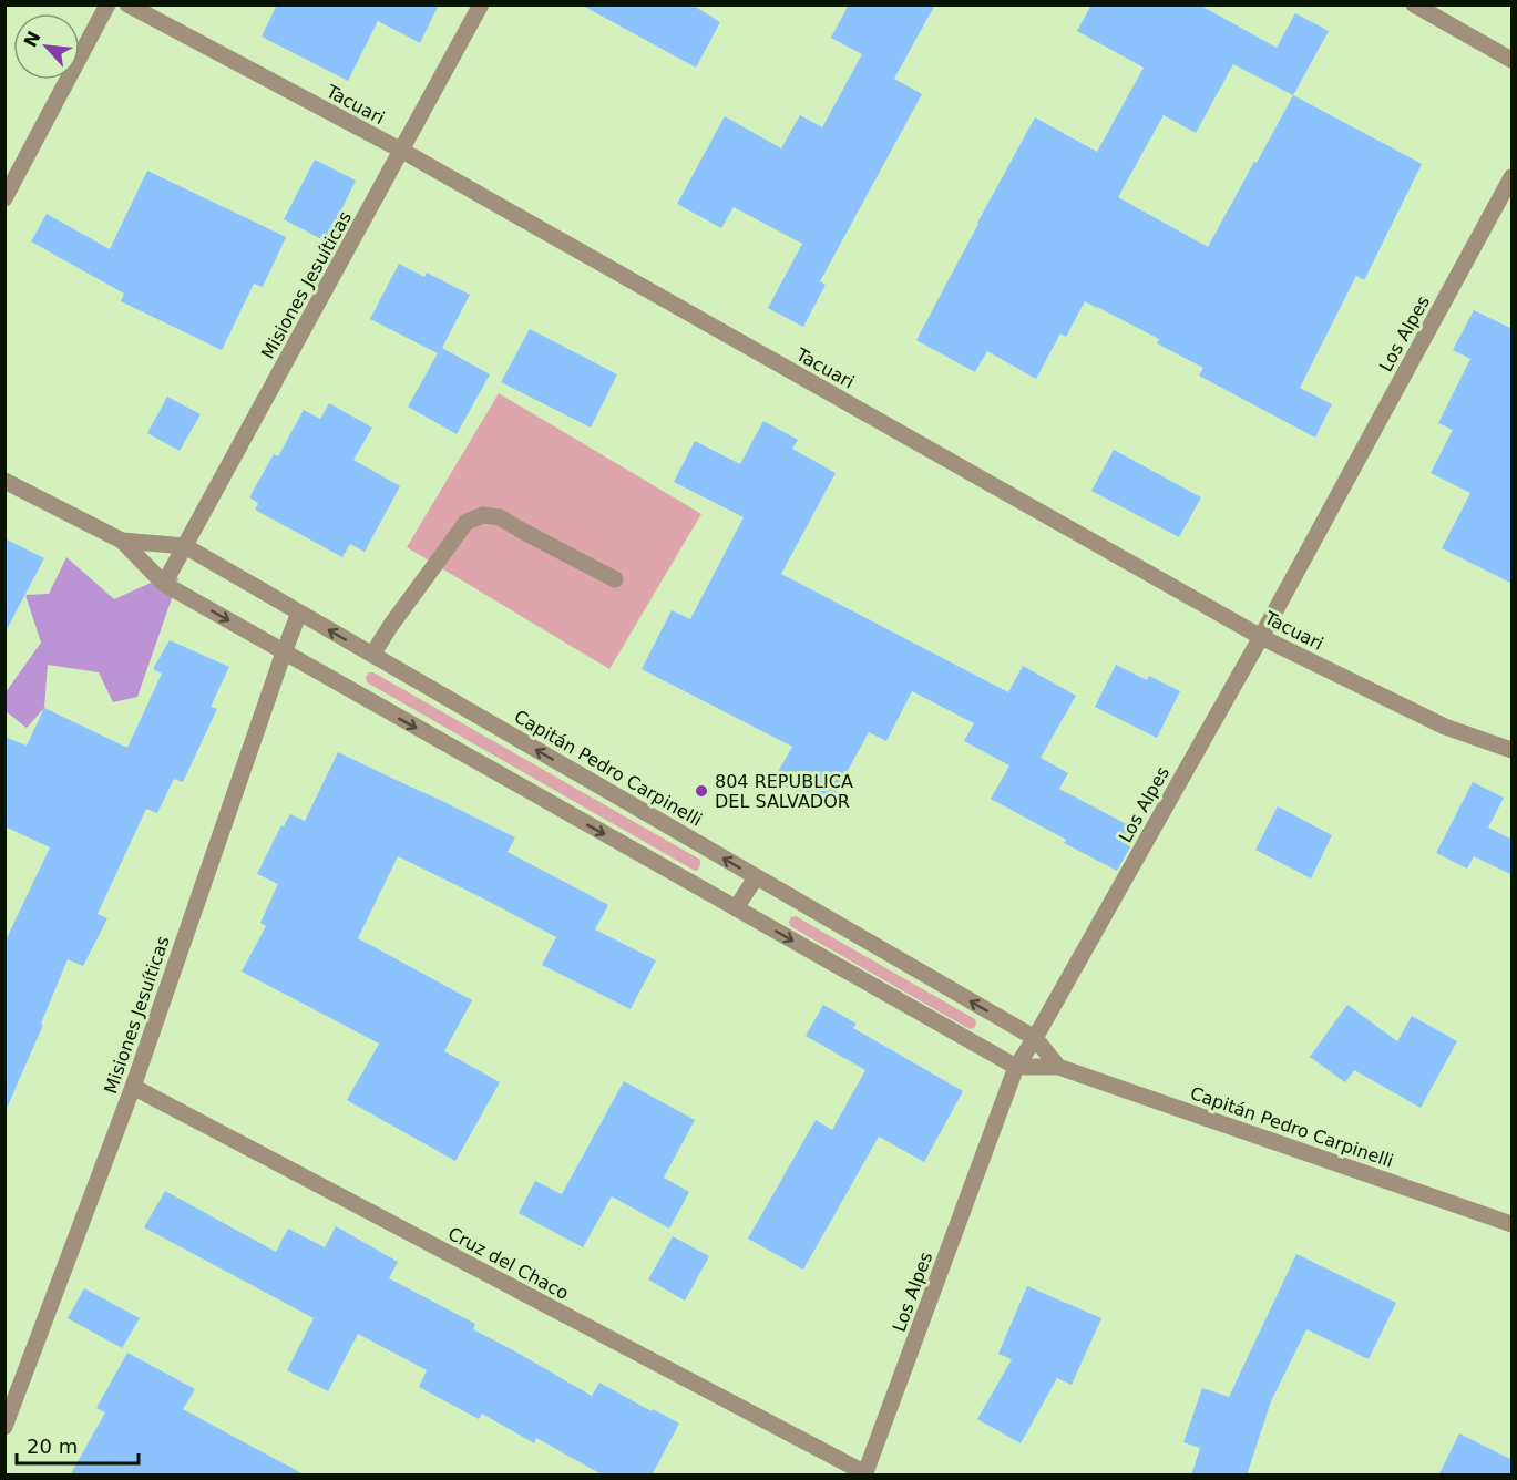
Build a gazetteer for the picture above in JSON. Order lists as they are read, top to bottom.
{
  "streets": {
    "street": [
      "Tacuari",
      "Misiones Jesuíticas",
      "Los Alpes",
      "Capitán Pedro Carpinelli",
      "Cruz del Chaco"
    ]
  },
  "crossings": [
    ["Tacuari", "Misiones Jesuíticas"],
    ["Tacuari", "Los Alpes"],
    ["Misiones Jesuíticas", "Capitán Pedro Carpinelli"],
    ["Misiones Jesuíticas", "Cruz del Chaco"],
    ["Los Alpes", "Capitán Pedro Carpinelli"],
    ["Los Alpes", "Cruz del Chaco"]
  ],
  "places": ["804 REPUBLICA DEL SALVADOR"],
  "scale_bar": "20 m",
  "north": "top left"
}
